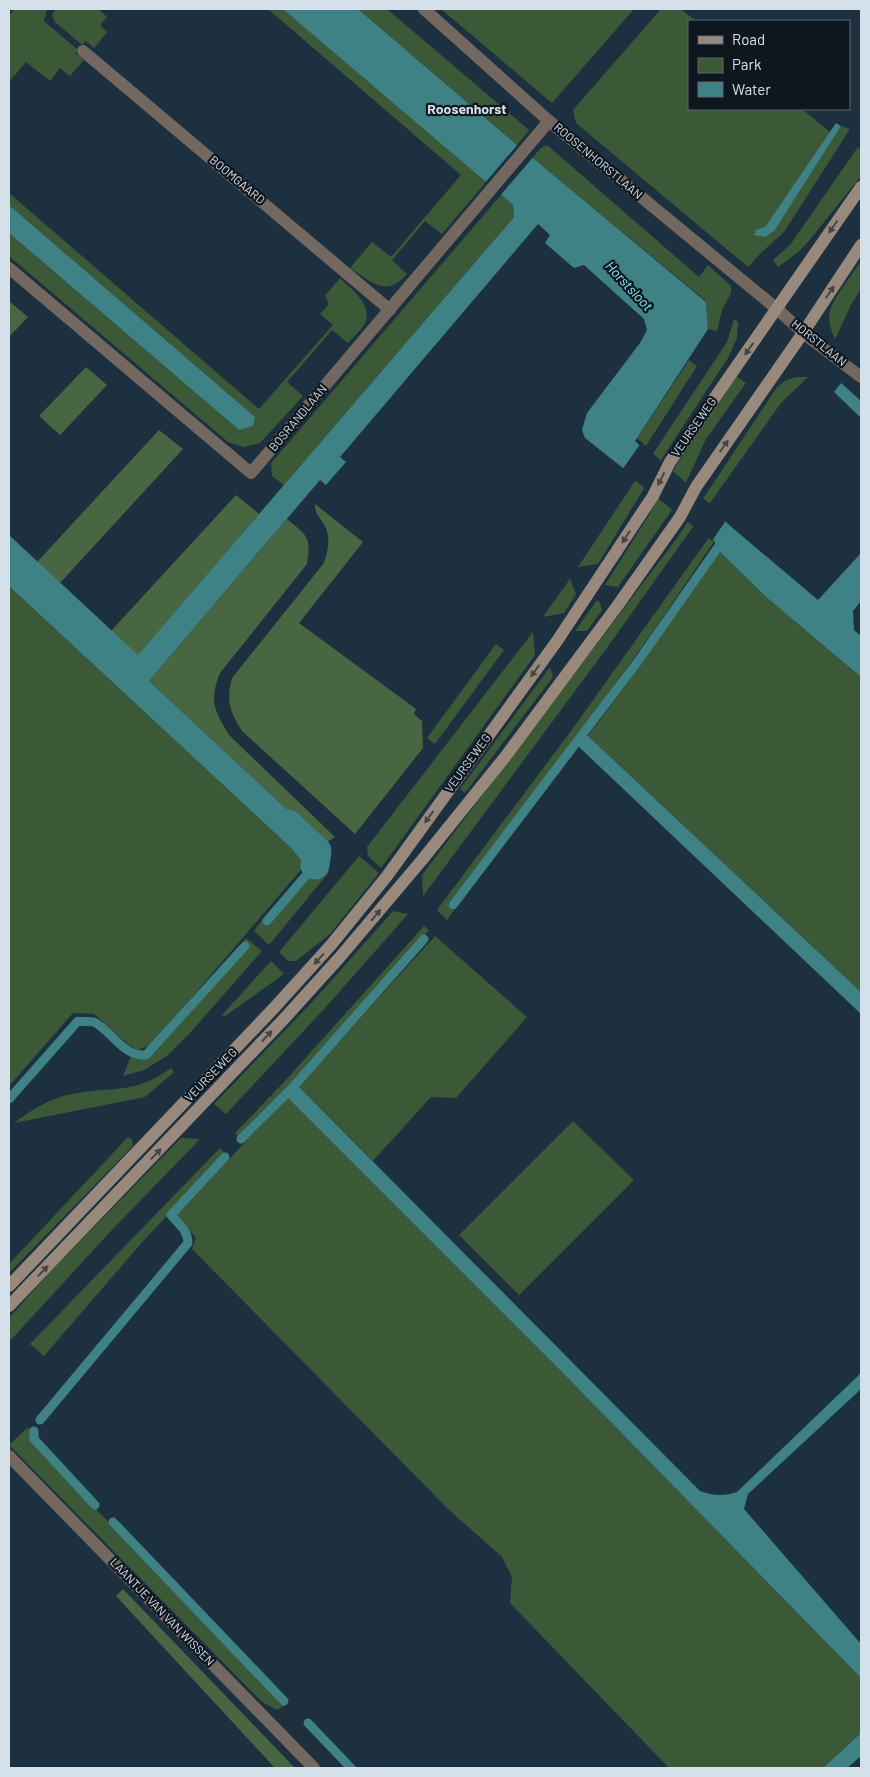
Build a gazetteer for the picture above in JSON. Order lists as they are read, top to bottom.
{
  "streets": {
    "main road": ["VEURSEWEG"],
    "street": [
      "ROOSENHORSTLAAN",
      "BOOMGAARD",
      "HORSTLAAN",
      "BOSRANDLAAN",
      "LAANTJE VAN VAN WISSEN"
    ]
  },
  "crossings": [
    ["ROOSENHORSTLAAN", "HORSTLAAN"],
    ["ROOSENHORSTLAAN", "BOSRANDLAAN"],
    ["ROOSENHORSTLAAN", "VEURSEWEG"],
    ["BOOMGAARD", "BOSRANDLAAN"],
    ["HORSTLAAN", "VEURSEWEG"]
  ],
  "districts": ["Roosenhorst"],
  "water": ["Horstsloot"],
  "legend": ["Road", "Park", "Water"]
}
